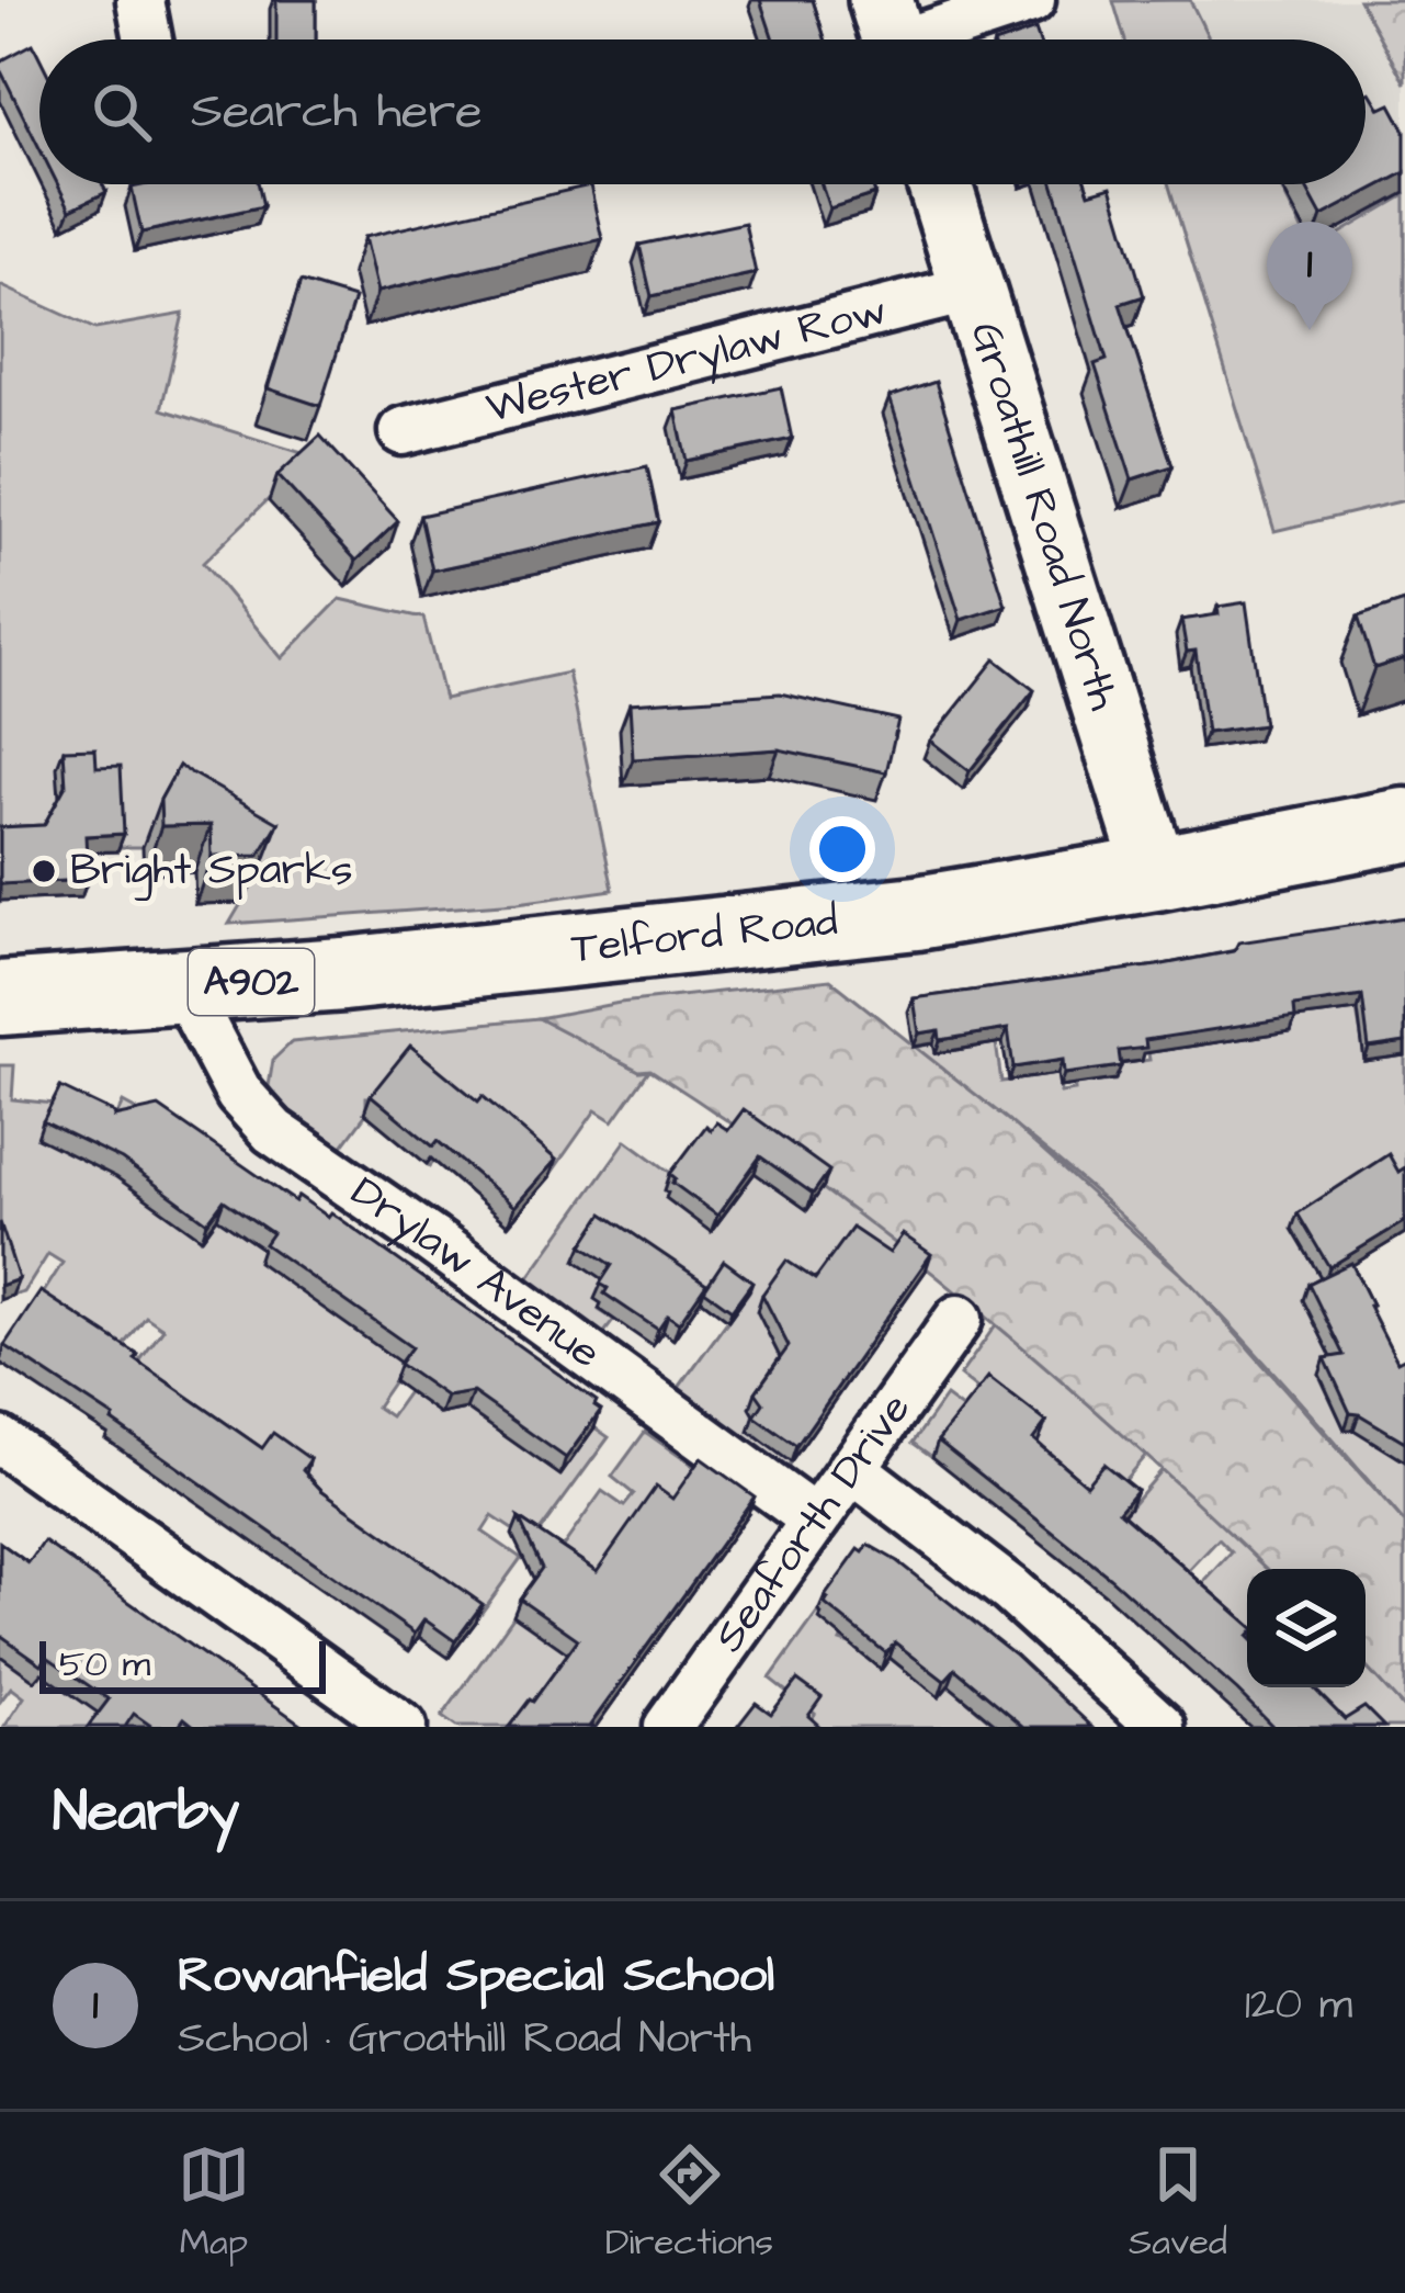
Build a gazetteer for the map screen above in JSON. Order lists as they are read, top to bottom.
{
  "streets": {
    "main road": ["Telford Road", "A902"],
    "street": [
      "Wester Drylaw Row",
      "Groathill Road North",
      "Drylaw Avenue",
      "Seaforth Drive"
    ]
  },
  "crossings": [
    ["Wester Drylaw Row", "Groathill Road North"],
    ["Groathill Road North", "Telford Road"],
    ["Telford Road", "Drylaw Avenue"],
    ["Drylaw Avenue", "Seaforth Drive"]
  ],
  "places": ["Bright Sparks"],
  "scale_bar": "50 m",
  "page": {
    "search": "Search here",
    "pins": "1",
    "scale": "50 m",
    "heading": "Nearby",
    "list": [
      {
        "mark": "1",
        "name": "Rowanfield Special School",
        "note": "School · Groathill Road North",
        "value": "120 m"
      }
    ],
    "nav": ["Map", "Directions", "Saved"]
  }
}
